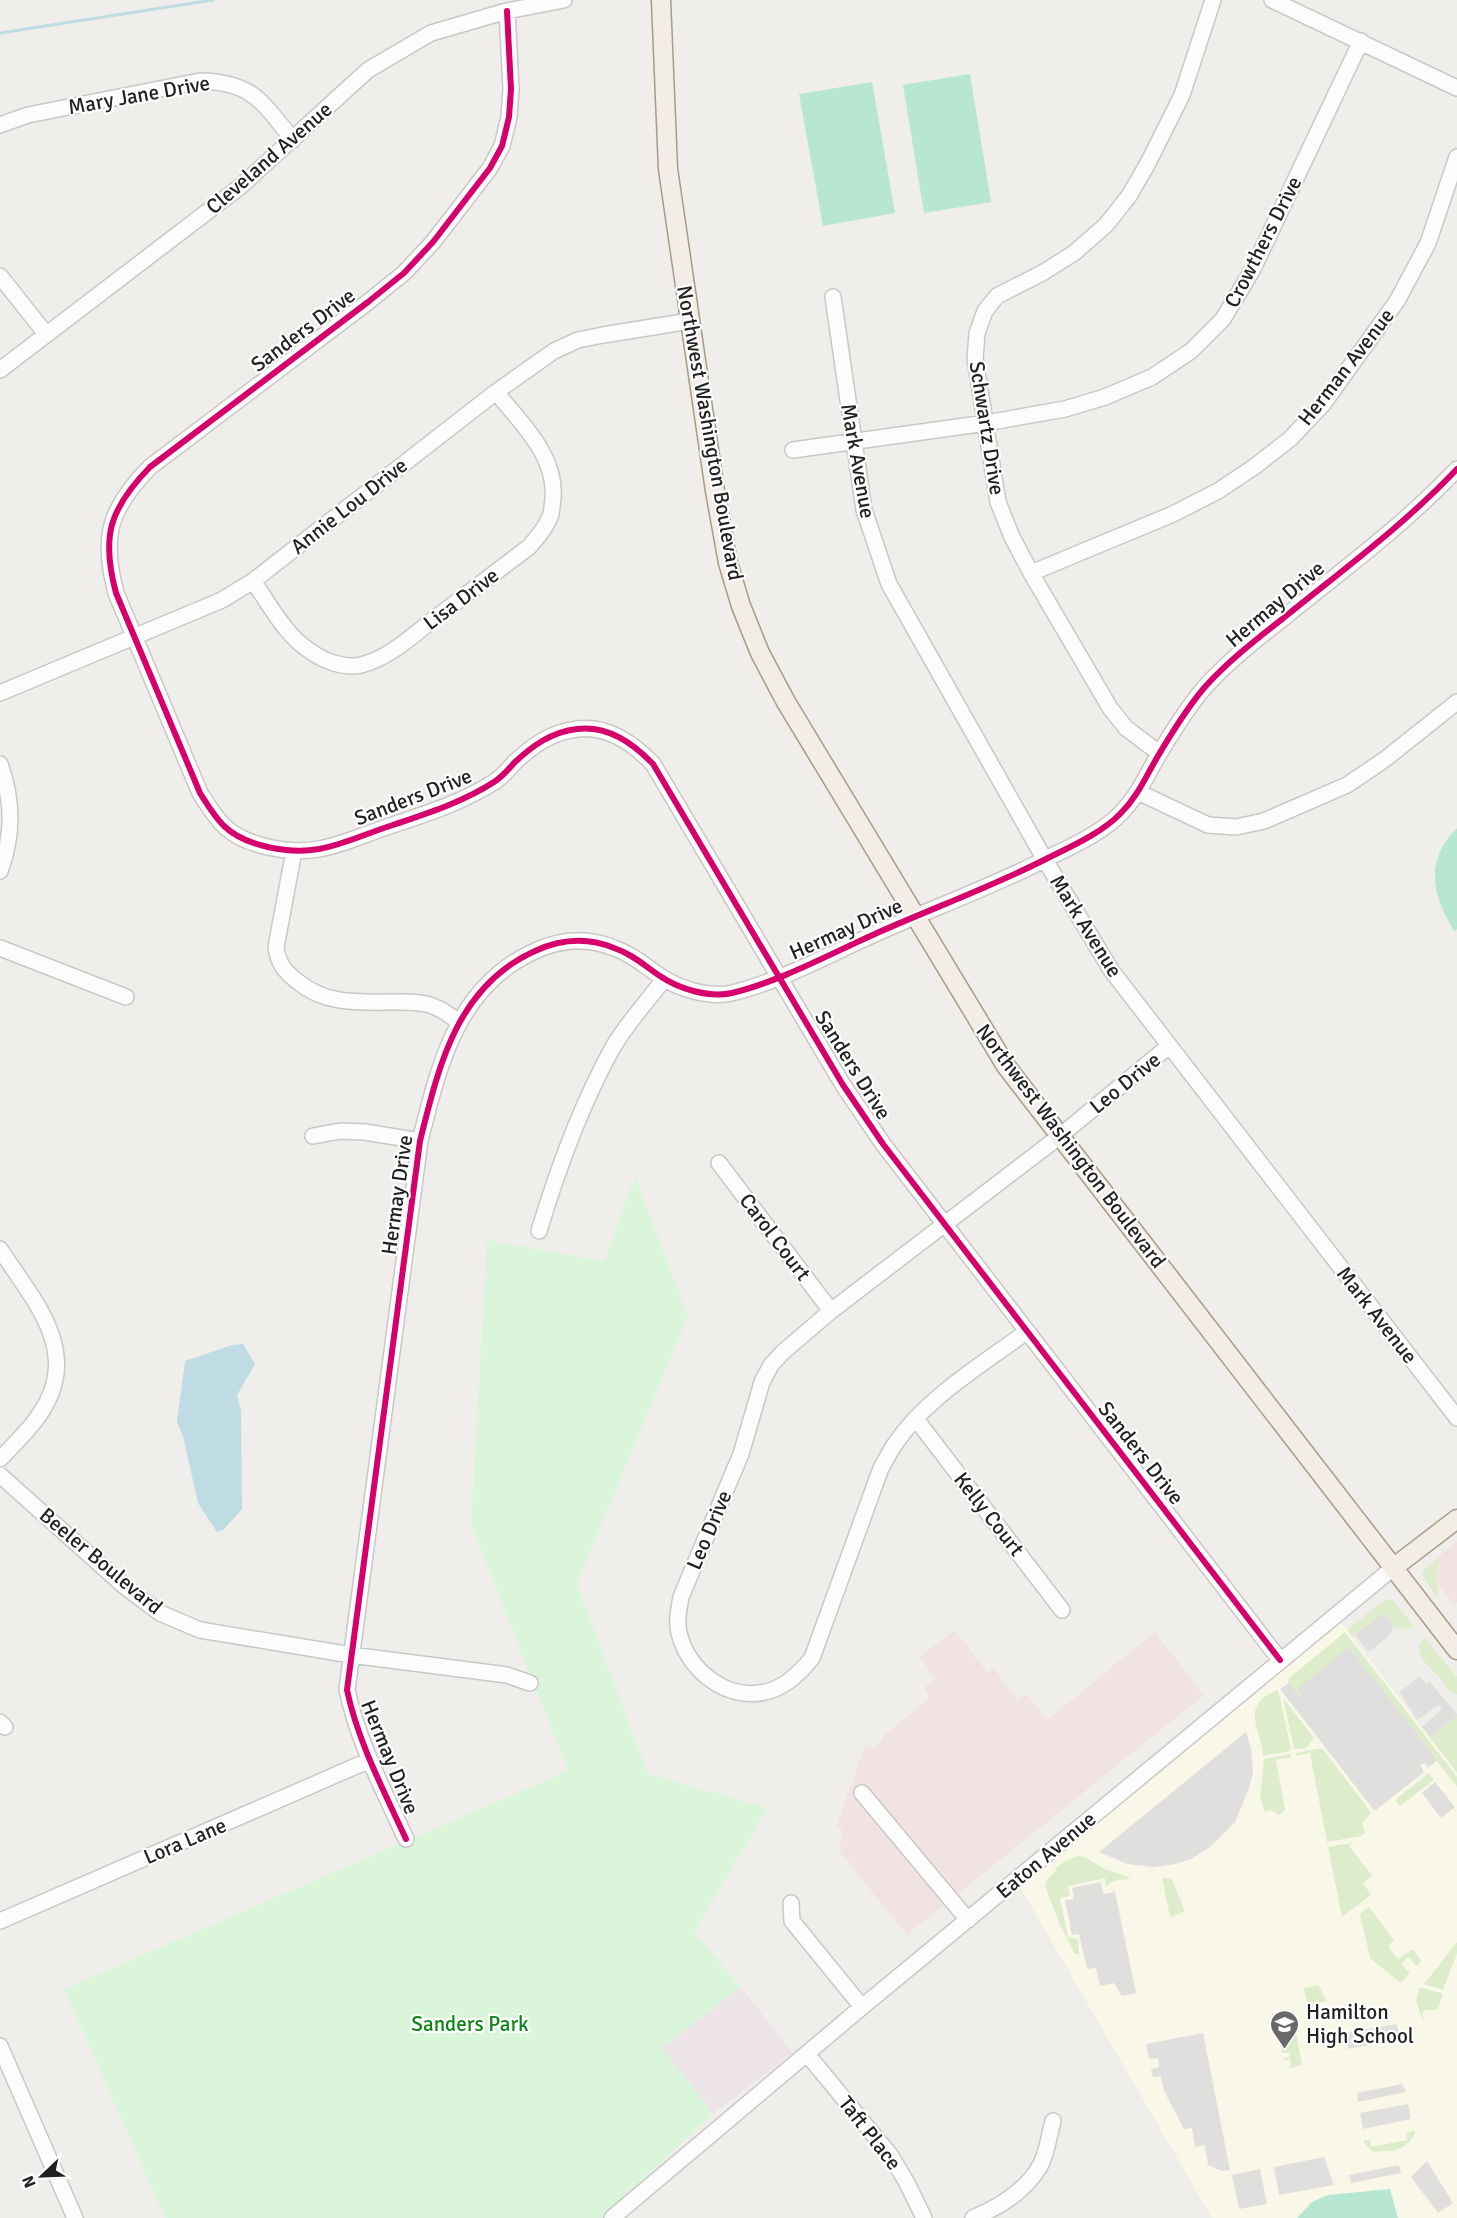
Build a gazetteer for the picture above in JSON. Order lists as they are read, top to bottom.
{
  "streets": {
    "main road": ["Northwest Washington Boulevard", "Eaton Avenue"],
    "street": [
      "Mary Jane Drive",
      "Cleveland Avenue",
      "Crowthers Drive",
      "Sanders Drive",
      "Herman Avenue",
      "Schwartz Drive",
      "Mark Avenue",
      "Annie Lou Drive",
      "Lisa Drive",
      "Hermay Drive",
      "Leo Drive",
      "Carol Court",
      "Kelly Court",
      "Beeler Boulevard",
      "Lora Lane",
      "Taft Place"
    ]
  },
  "crossings": [
    ["Mary Jane Drive", "Cleveland Avenue"],
    ["Cleveland Avenue", "Sanders Drive"],
    ["Crowthers Drive", "Schwartz Drive"],
    ["Crowthers Drive", "Mark Avenue"],
    ["Sanders Drive", "Annie Lou Drive"],
    ["Sanders Drive", "Hermay Drive"],
    ["Sanders Drive", "Leo Drive"],
    ["Sanders Drive", "Eaton Avenue"],
    ["Herman Avenue", "Schwartz Drive"],
    ["Schwartz Drive", "Hermay Drive"],
    ["Northwest Washington Boulevard", "Annie Lou Drive"],
    ["Northwest Washington Boulevard", "Hermay Drive"],
    ["Northwest Washington Boulevard", "Leo Drive"],
    ["Northwest Washington Boulevard", "Eaton Avenue"],
    ["Mark Avenue", "Hermay Drive"],
    ["Mark Avenue", "Leo Drive"],
    ["Annie Lou Drive", "Lisa Drive"],
    ["Hermay Drive", "Beeler Boulevard"],
    ["Hermay Drive", "Lora Lane"],
    ["Leo Drive", "Carol Court"],
    ["Leo Drive", "Kelly Court"],
    ["Eaton Avenue", "Taft Place"]
  ],
  "parks": ["Sanders Park"],
  "places": {
    "school or university": ["Hamilton High School"]
  },
  "north": "bottom left"
}
